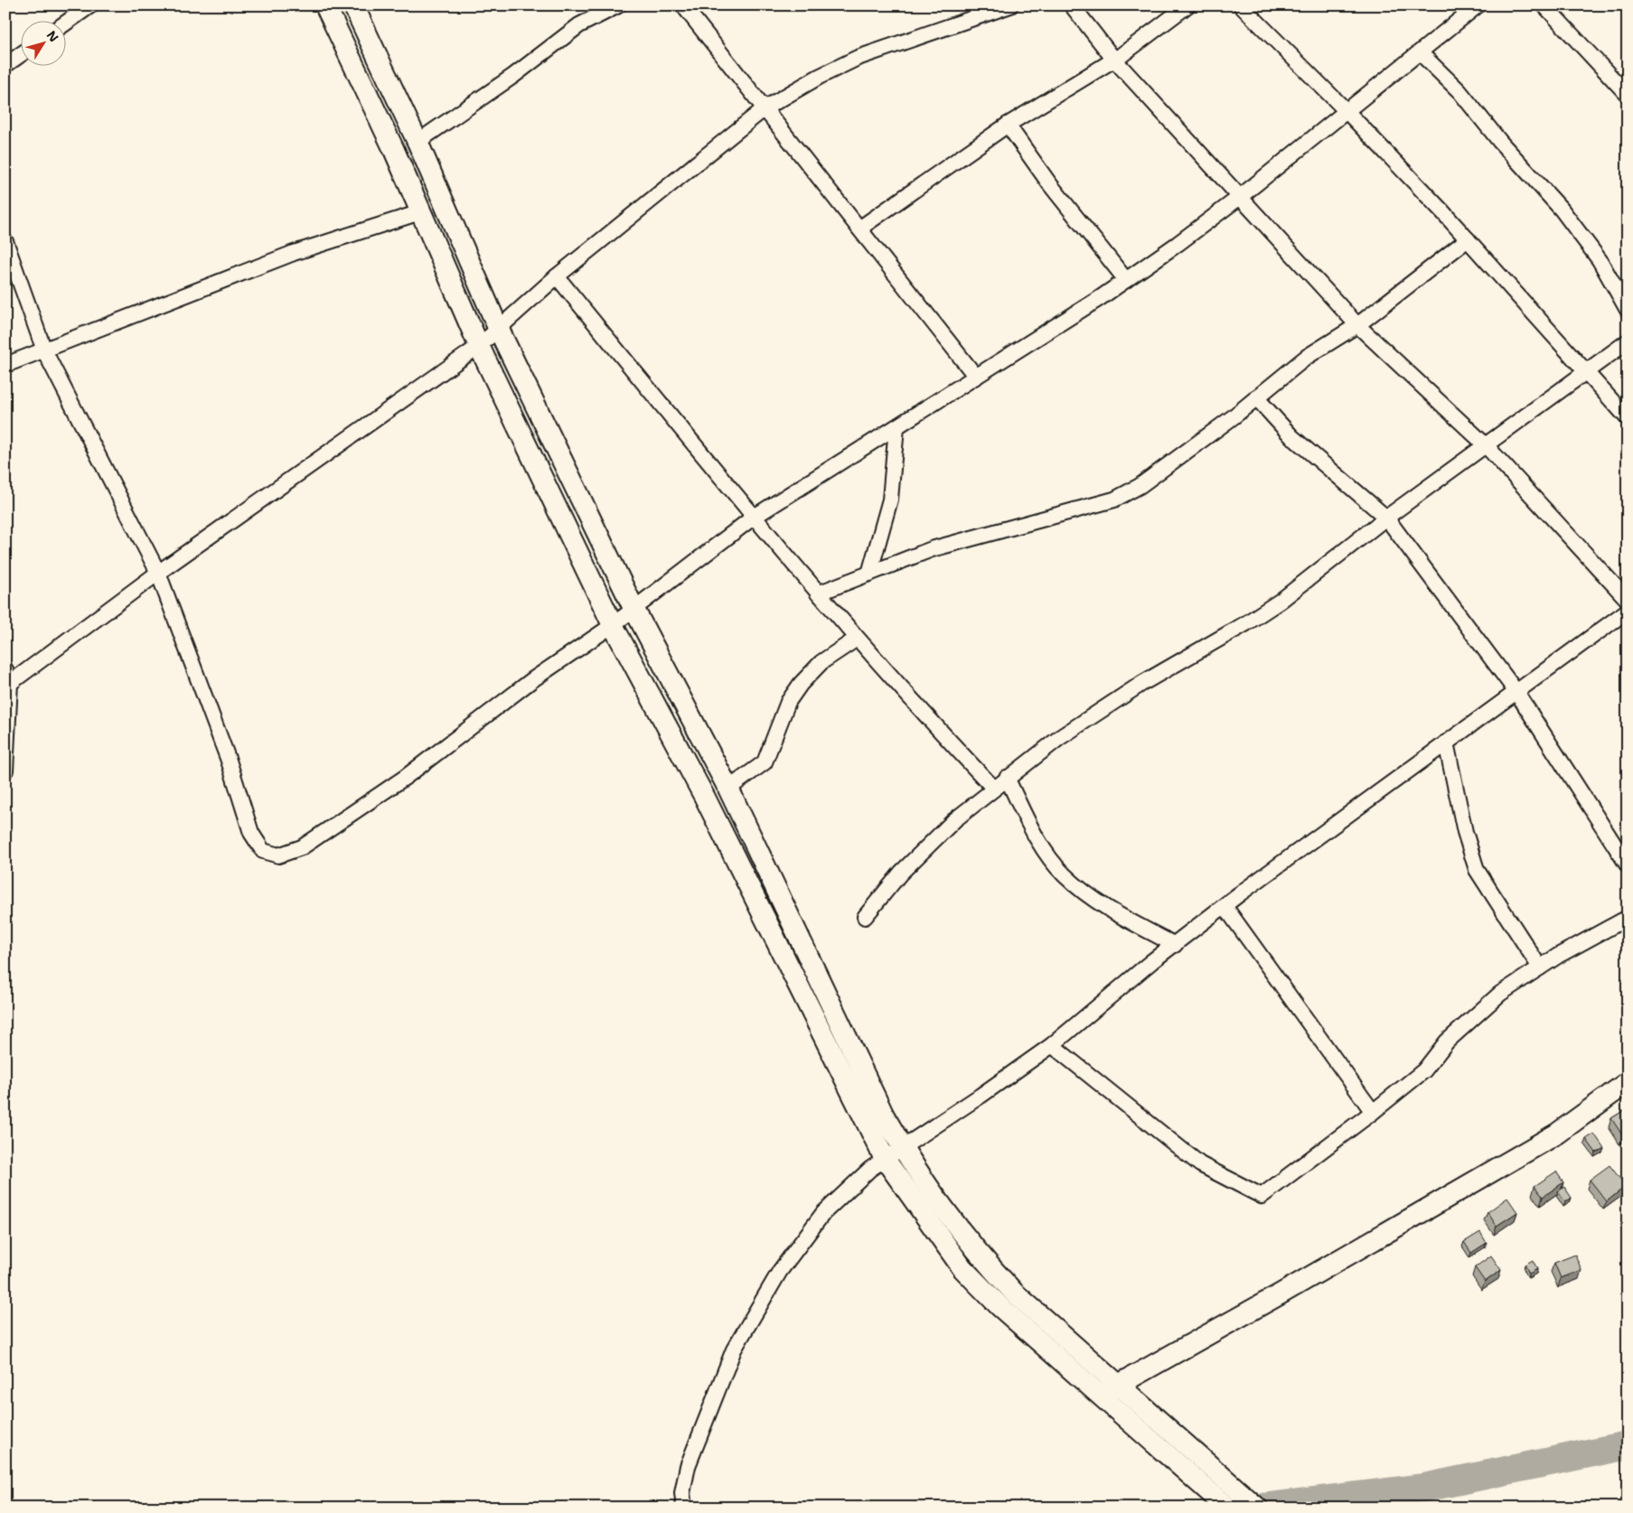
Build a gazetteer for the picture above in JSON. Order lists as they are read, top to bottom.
{
  "north": "top right"
}
